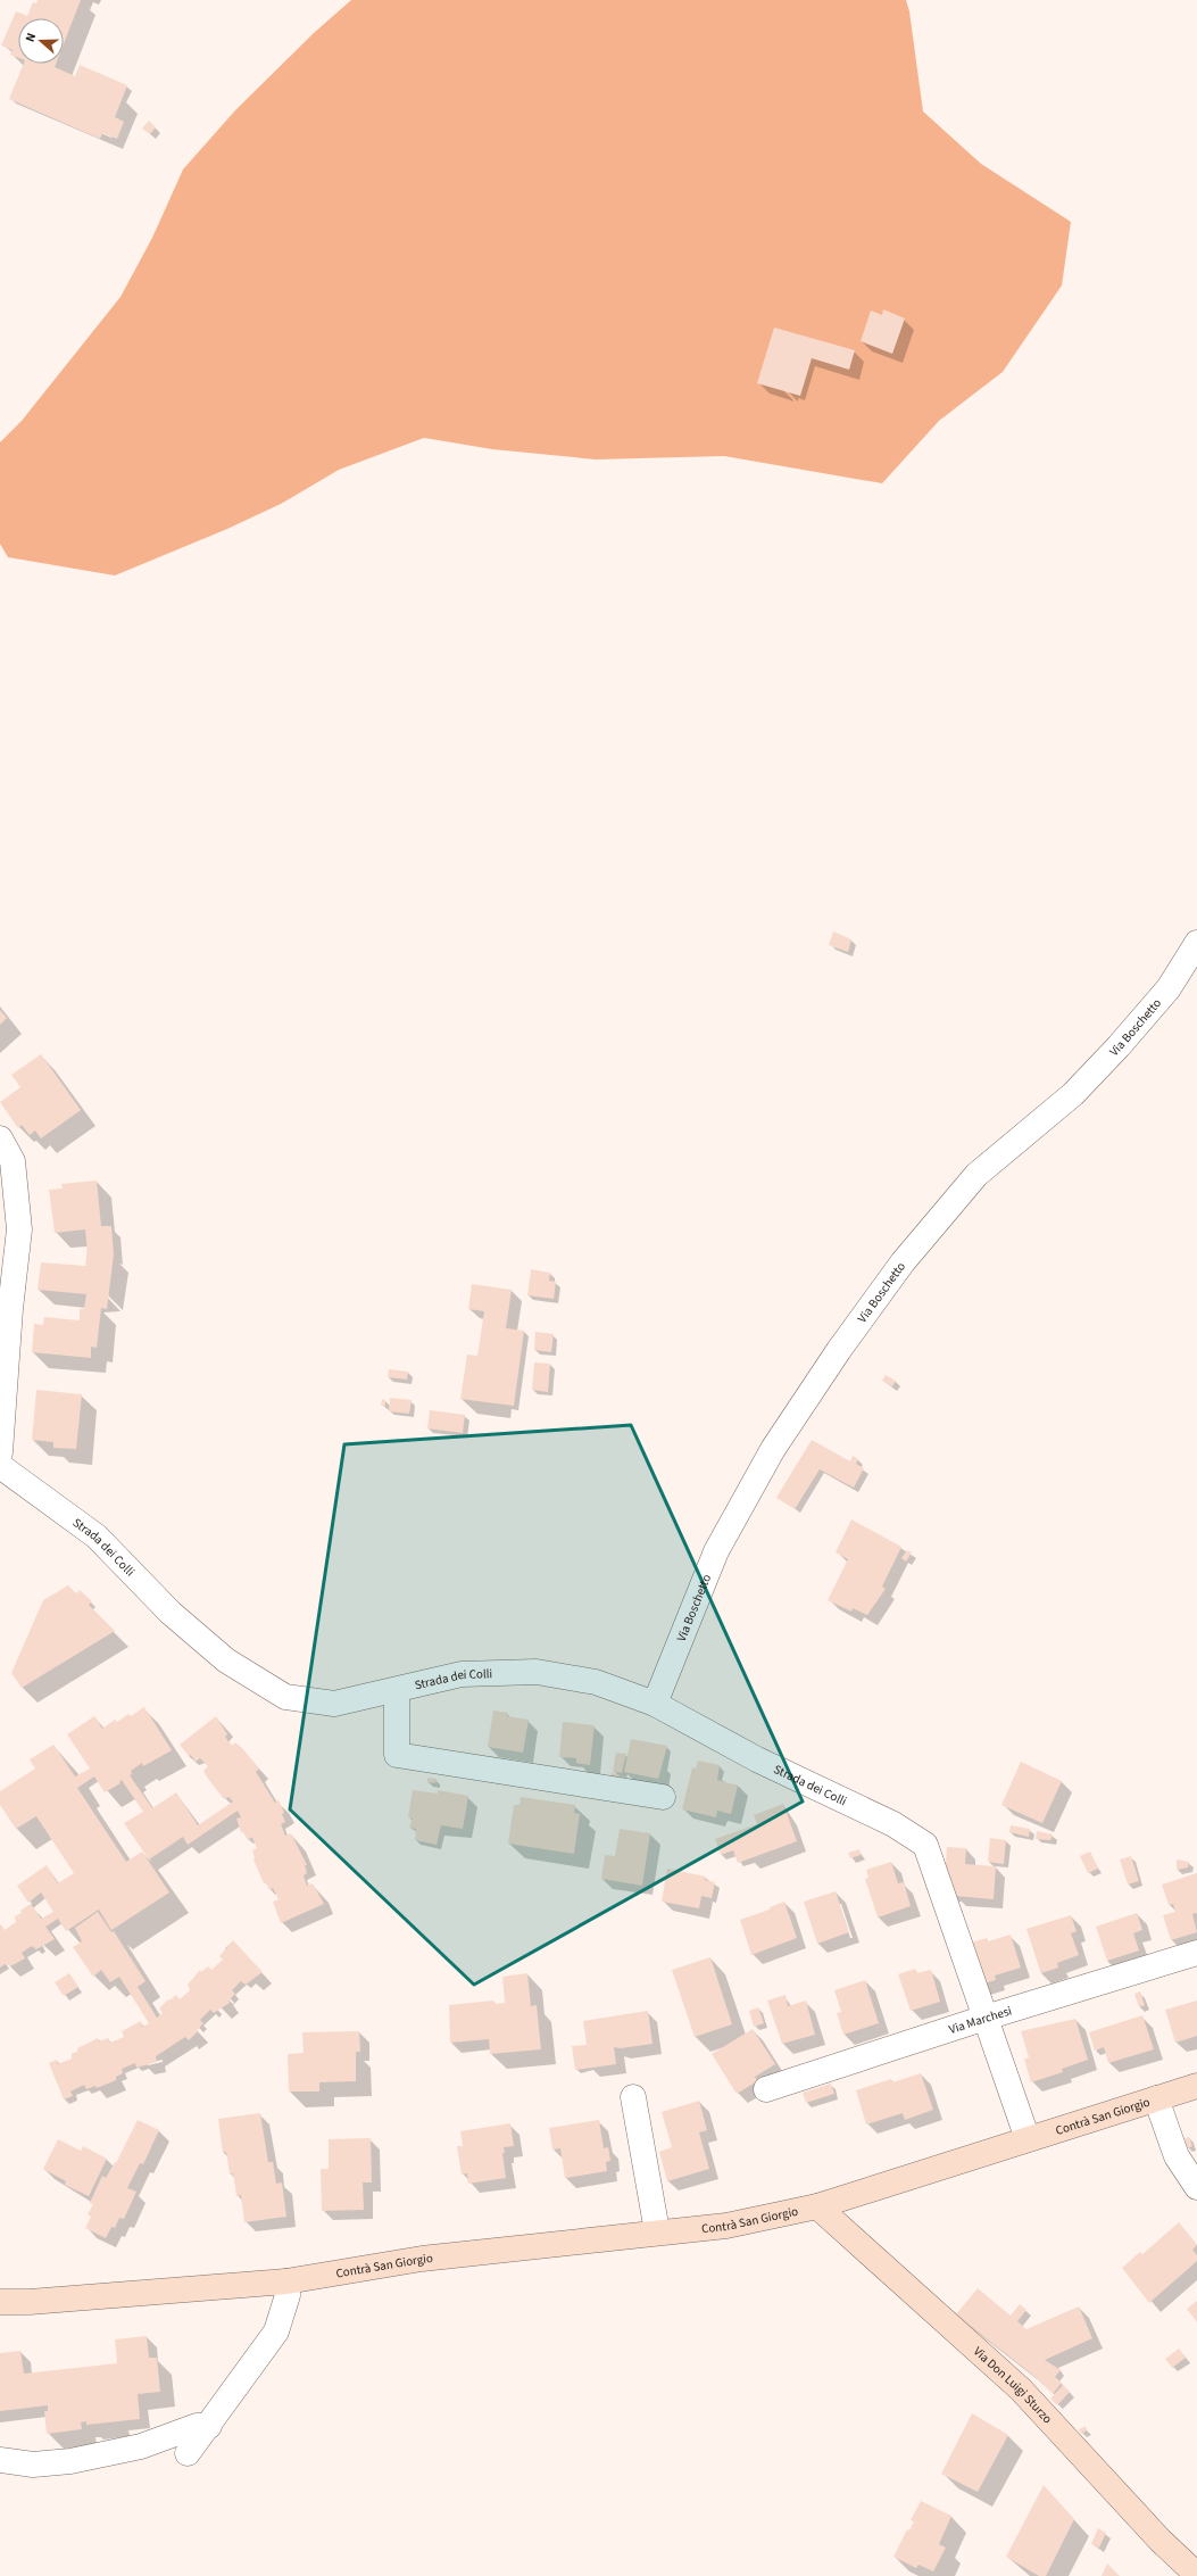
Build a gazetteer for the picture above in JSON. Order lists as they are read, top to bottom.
{
  "streets": {
    "street": [
      "Via Boschetto",
      "Strada dei Colli",
      "Via Marchesi",
      "Contrà San Giorgio",
      "Via Don Luigi Sturzo"
    ]
  },
  "crossings": [
    ["Via Boschetto", "Strada dei Colli"],
    ["Strada dei Colli", "Via Marchesi"],
    ["Strada dei Colli", "Contrà San Giorgio"],
    ["Contrà San Giorgio", "Via Don Luigi Sturzo"]
  ],
  "north": "left"
}
